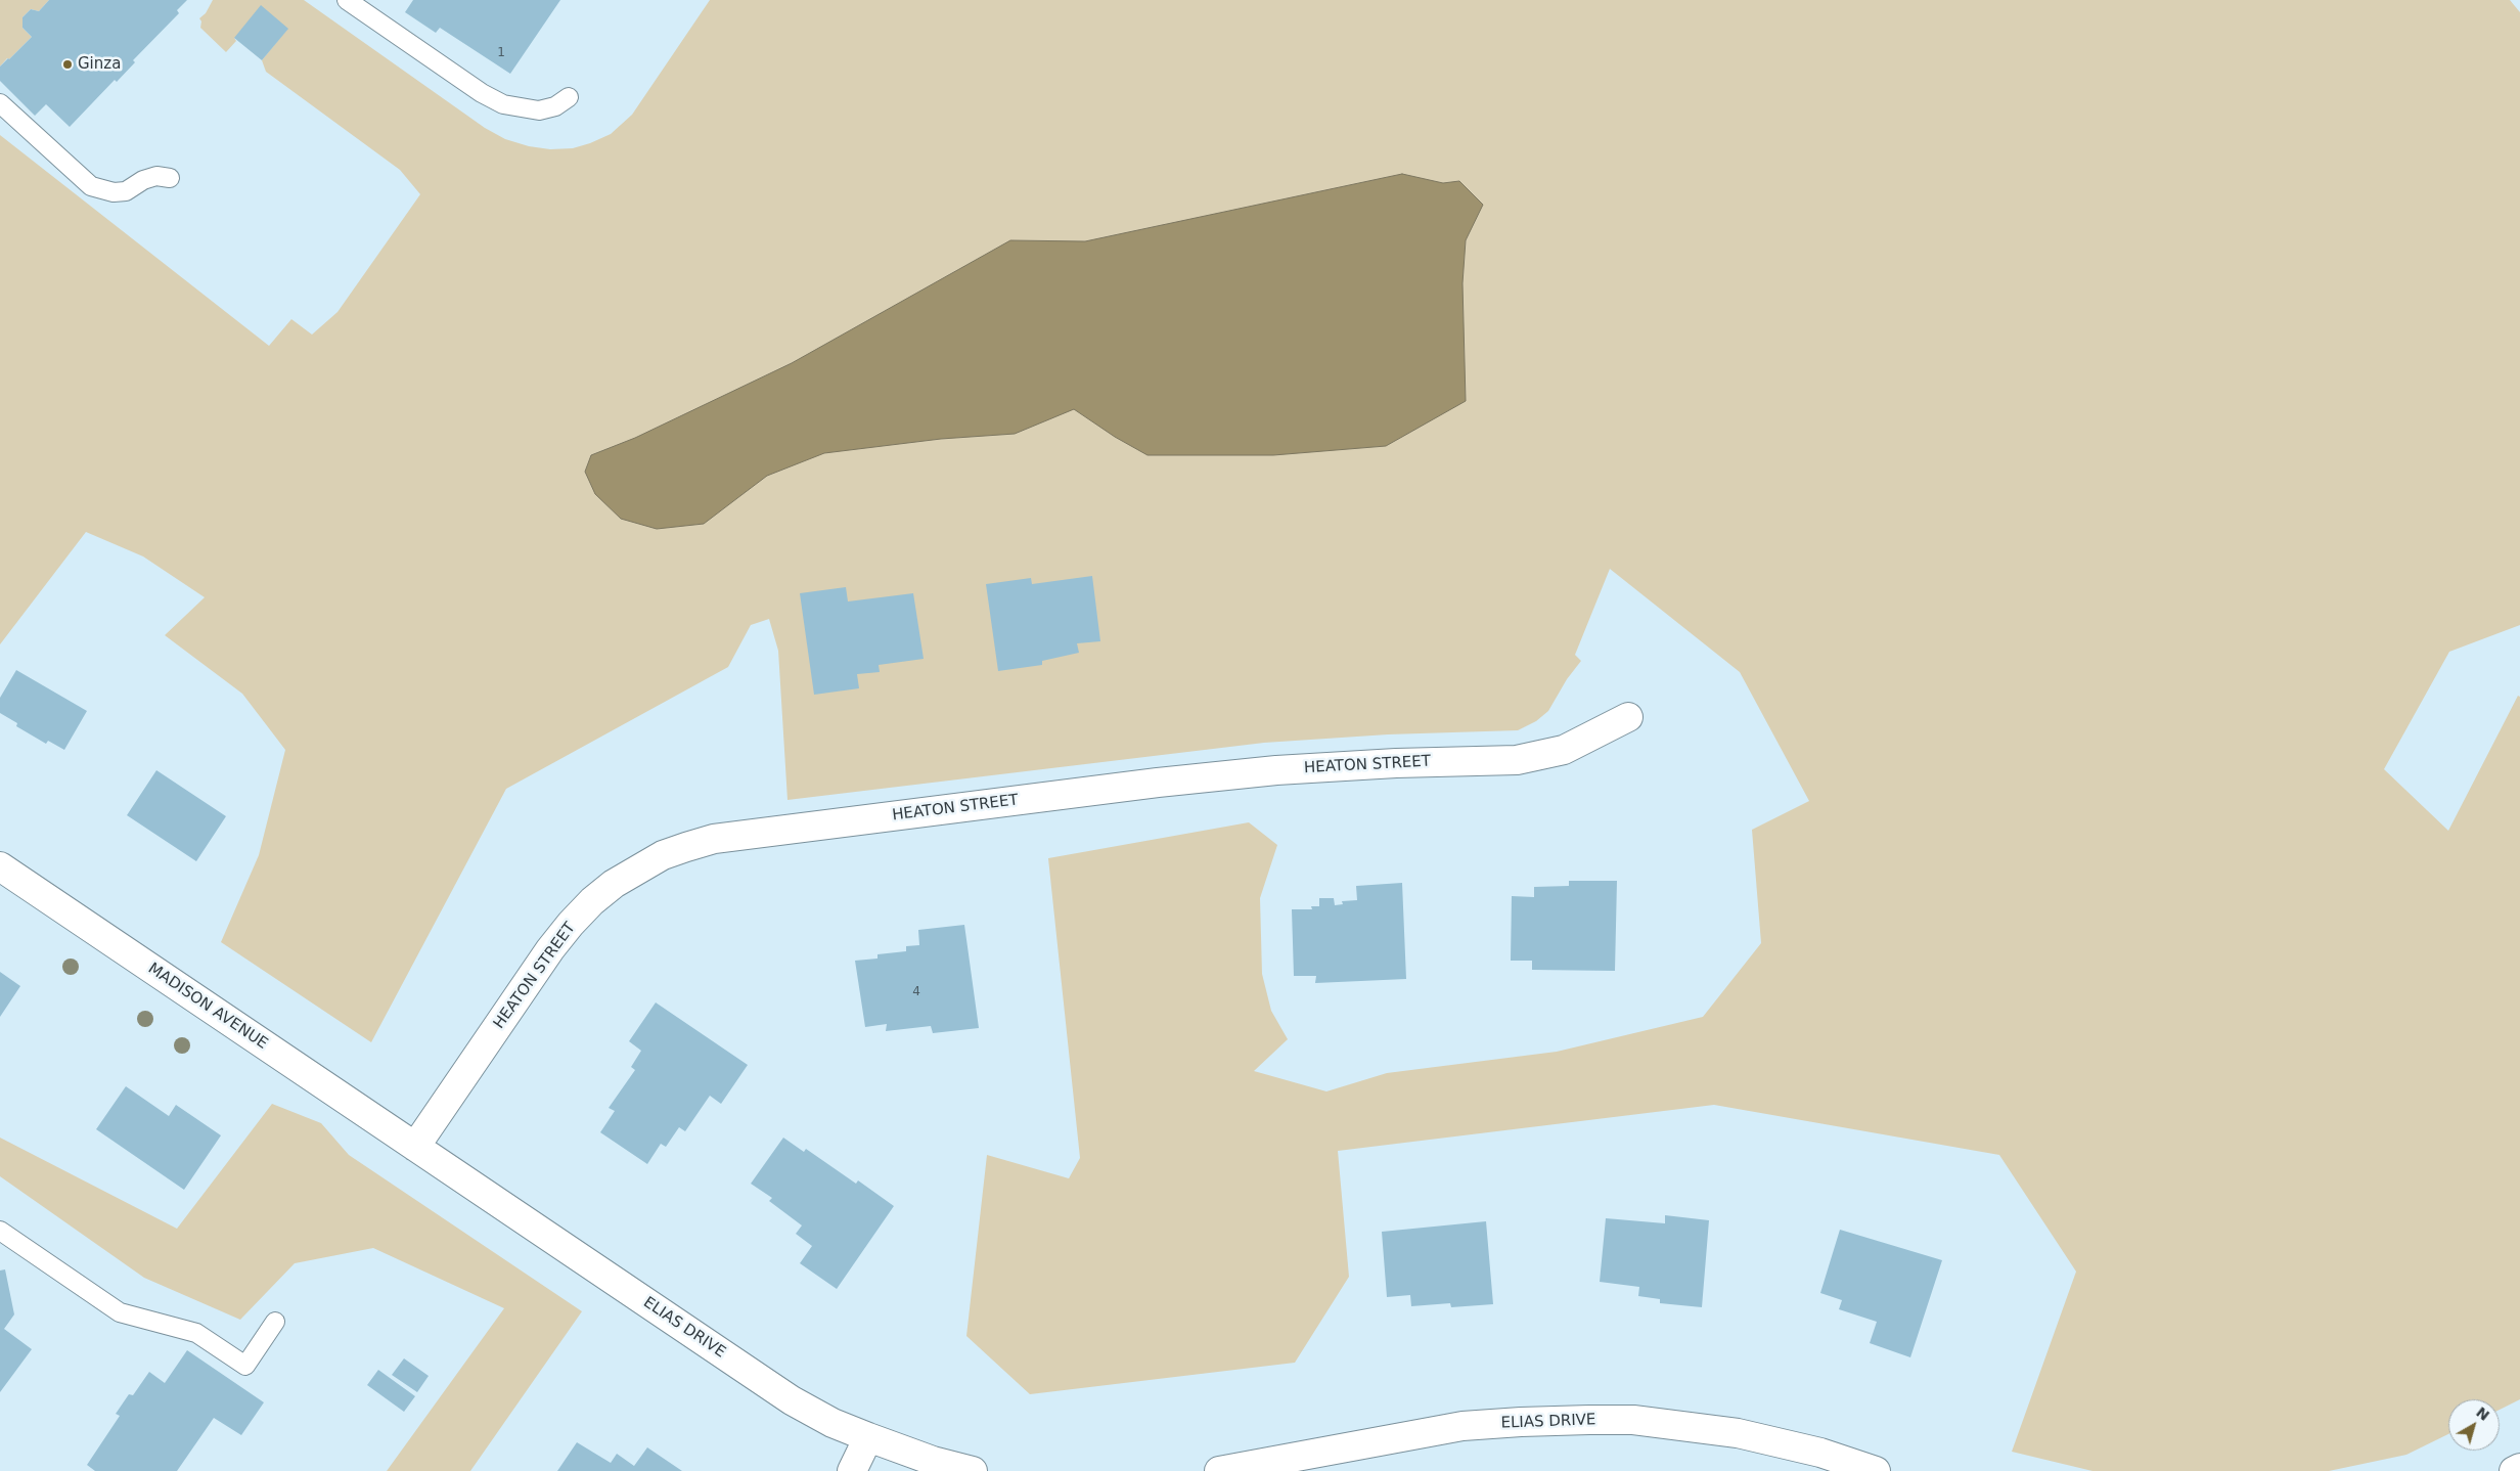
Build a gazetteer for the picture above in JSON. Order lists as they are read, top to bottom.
{
  "streets": {
    "street": ["HEATON STREET", "MADISON AVENUE", "ELIAS DRIVE"]
  },
  "crossings": [
    ["HEATON STREET", "MADISON AVENUE"],
    ["HEATON STREET", "ELIAS DRIVE"],
    ["MADISON AVENUE", "ELIAS DRIVE"]
  ],
  "places": ["Ginza"],
  "house_numbers": ["1", "4"],
  "north": "top right"
}
